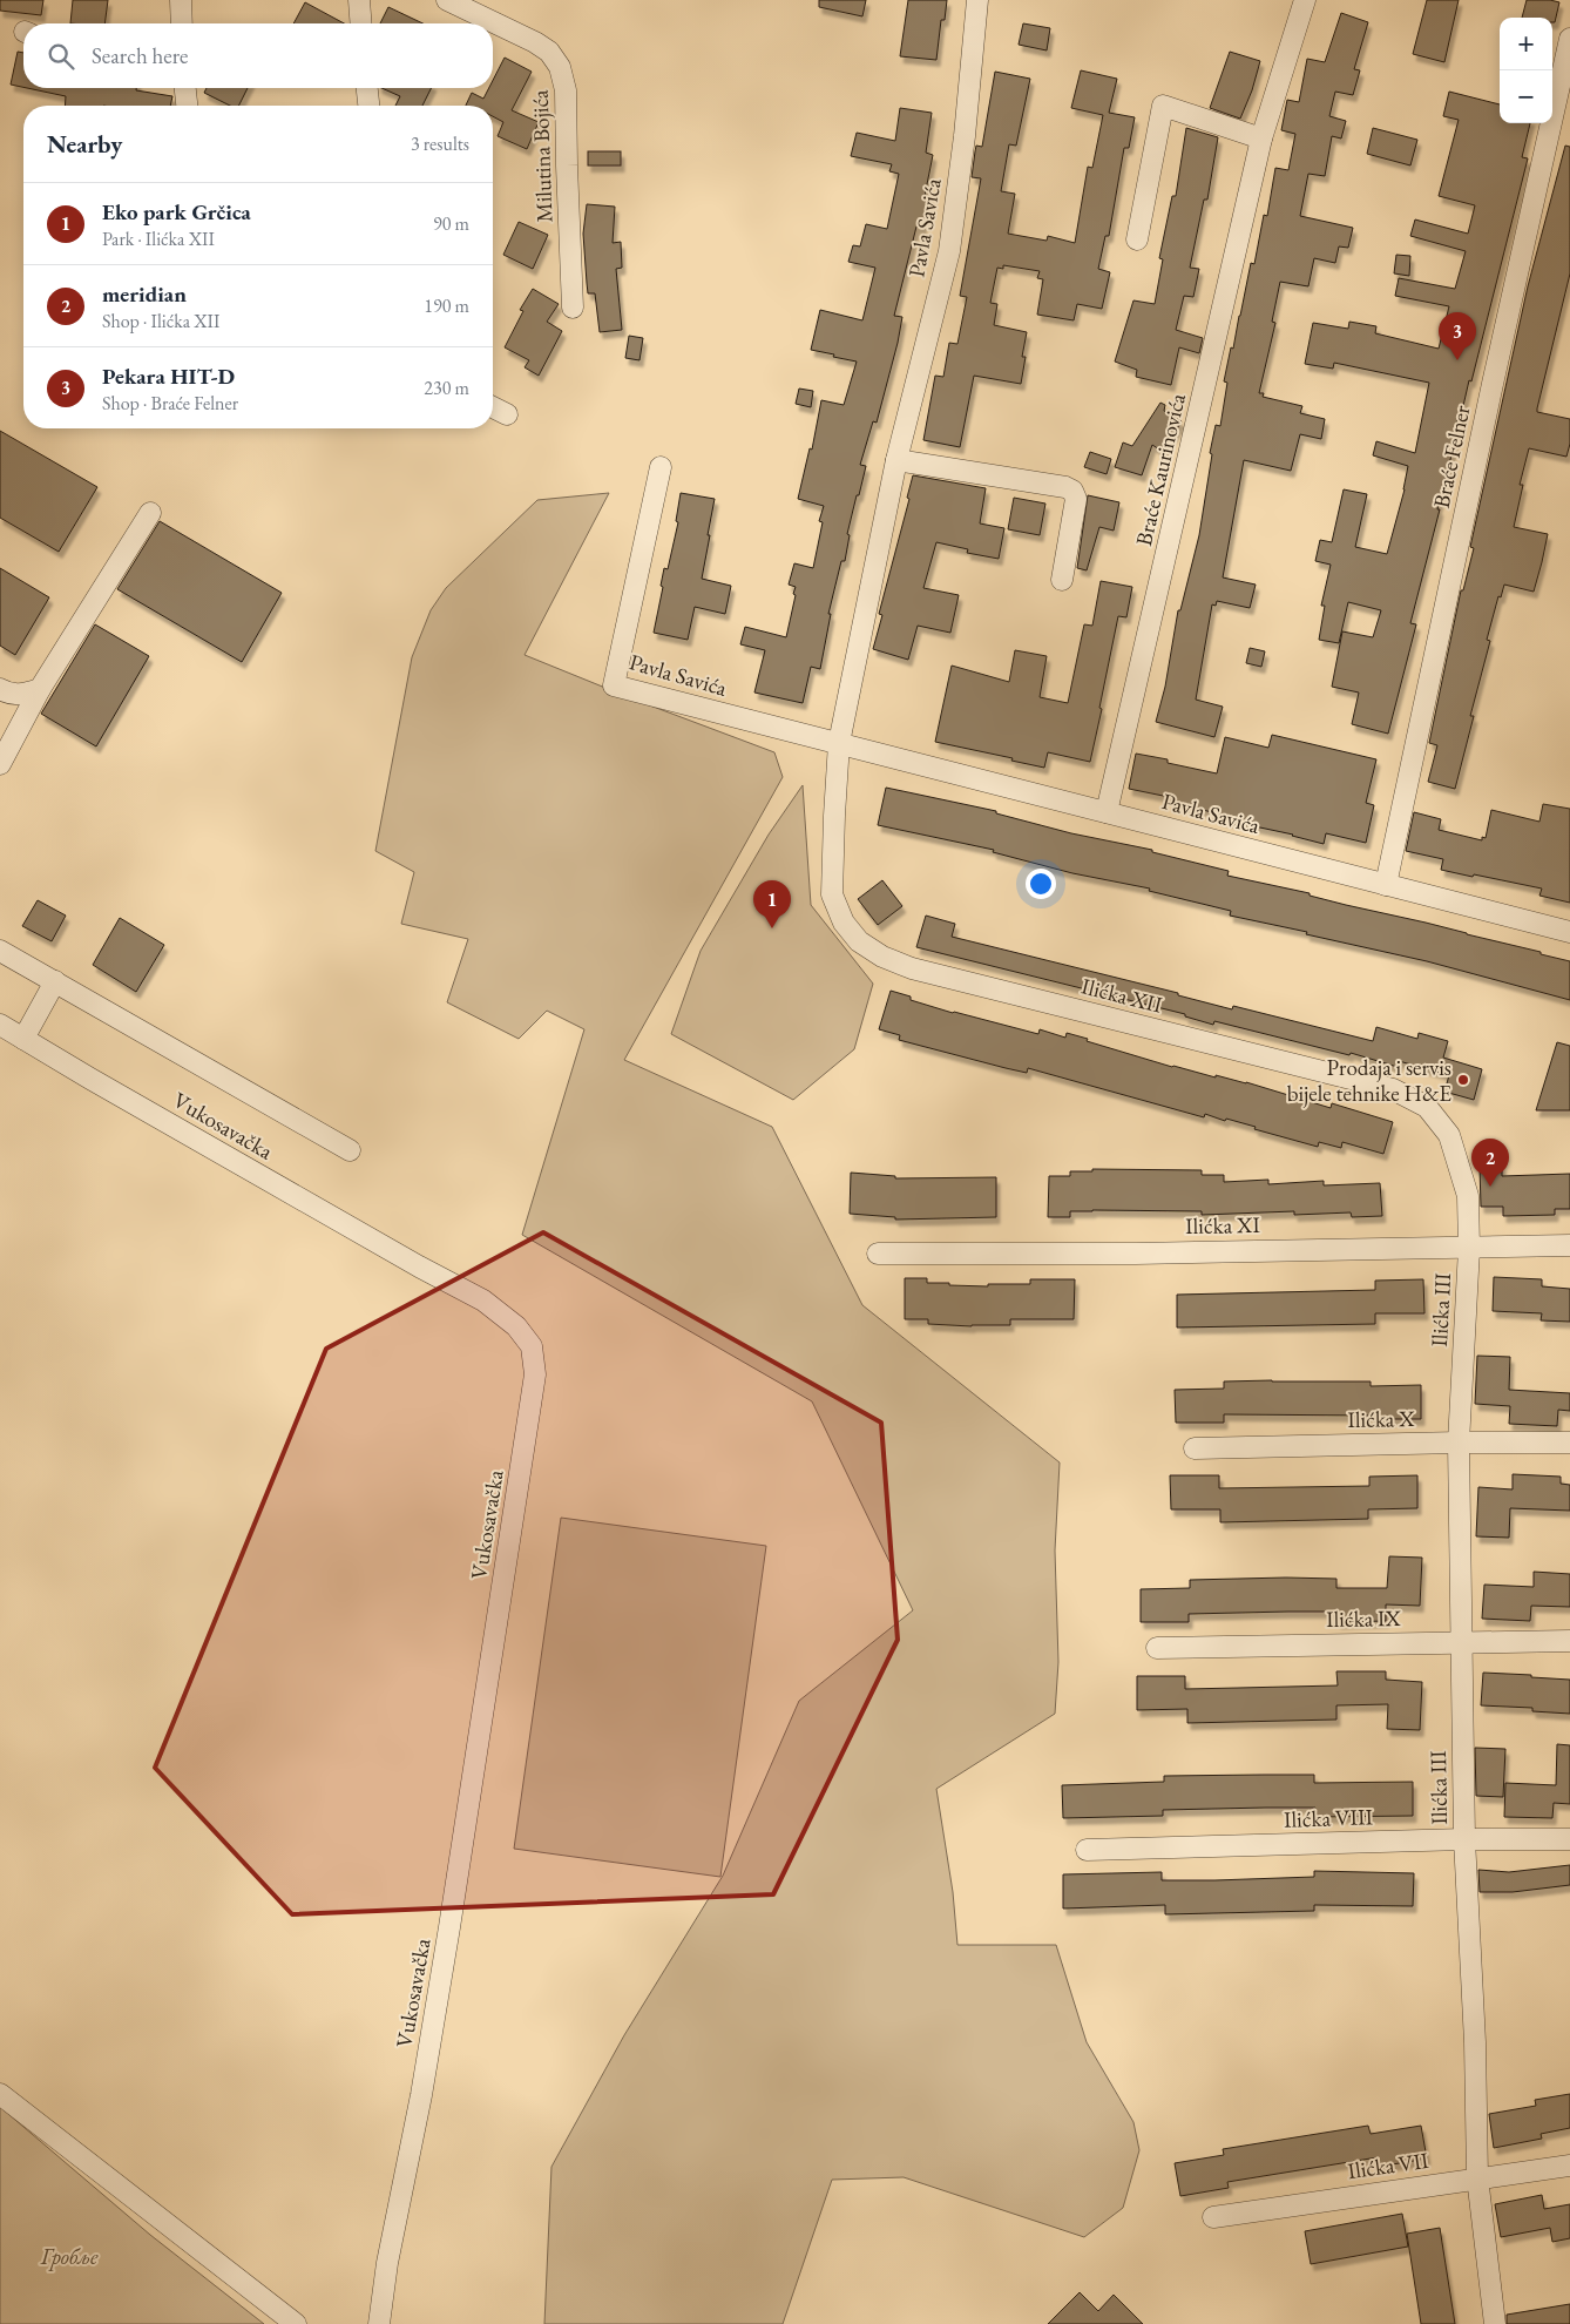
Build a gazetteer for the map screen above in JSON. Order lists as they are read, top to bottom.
{
  "streets": {
    "street": [
      "Milutina Bojića",
      "Pavla Savića",
      "Braće Felner",
      "Braće Kaurinovića",
      "Ilićka XII",
      "Vukosavačka",
      "Ilićka XI",
      "Ilićka III",
      "Ilićka X",
      "Ilićka IX",
      "Ilićka VIII",
      "Ilićka VII"
    ]
  },
  "crossings": [
    ["Pavla Savića", "Braće Felner"],
    ["Pavla Savića", "Braće Kaurinovića"],
    ["Pavla Savića", "Ilićka XII"],
    ["Ilićka XII", "Ilićka XI"],
    ["Ilićka XII", "Ilićka III"],
    ["Ilićka XI", "Ilićka III"],
    ["Ilićka III", "Ilićka X"],
    ["Ilićka III", "Ilićka IX"],
    ["Ilićka III", "Ilićka VIII"],
    ["Ilićka III", "Ilićka VII"]
  ],
  "parks": ["Гробље"],
  "places": ["Prodaja i servis bijele tehnike H&E"],
  "page": {
    "map_buttons": ["+", "−"],
    "search": "Search here",
    "heading": ["Nearby", "3 results"],
    "list": [
      {
        "mark": "1",
        "name": "Eko park Grčica",
        "note": "Park · Ilićka XII",
        "value": "90 m"
      },
      {
        "mark": "2",
        "name": "meridian",
        "note": "Shop · Ilićka XII",
        "value": "190 m"
      },
      {
        "mark": "3",
        "name": "Pekara HIT-D",
        "note": "Shop · Braće Felner",
        "value": "230 m"
      }
    ],
    "pins": ["3", "1", "2"]
  }
}
